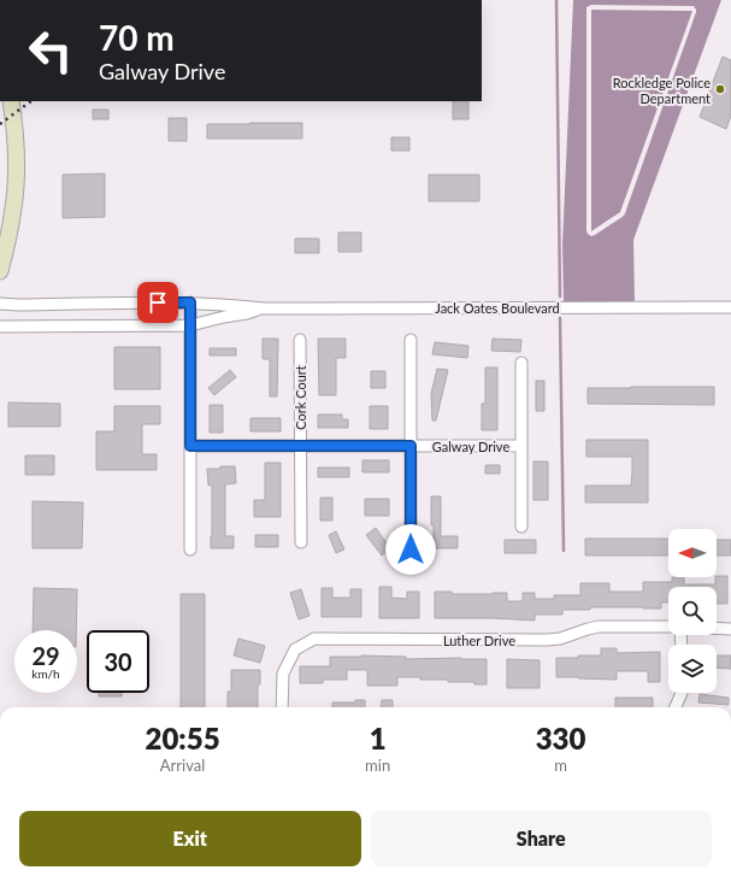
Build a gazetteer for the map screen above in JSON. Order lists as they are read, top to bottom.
{
  "streets": {
    "street": [
      "Jack Oates Boulevard",
      "Cork Court",
      "Galway Drive",
      "Luther Drive"
    ]
  },
  "crossings": [
    ["Cork Court", "Galway Drive"]
  ],
  "places": ["Rockledge Police Department"],
  "north": "left",
  "page": {
    "turn": ["70 m", "Galway Drive"],
    "speed": "29 km/h",
    "limit": "30",
    "eta": [
      "20:55",
      "Arrival",
      "1",
      "min",
      "330",
      "m"
    ],
    "buttons": ["Exit", "Share"]
  }
}
